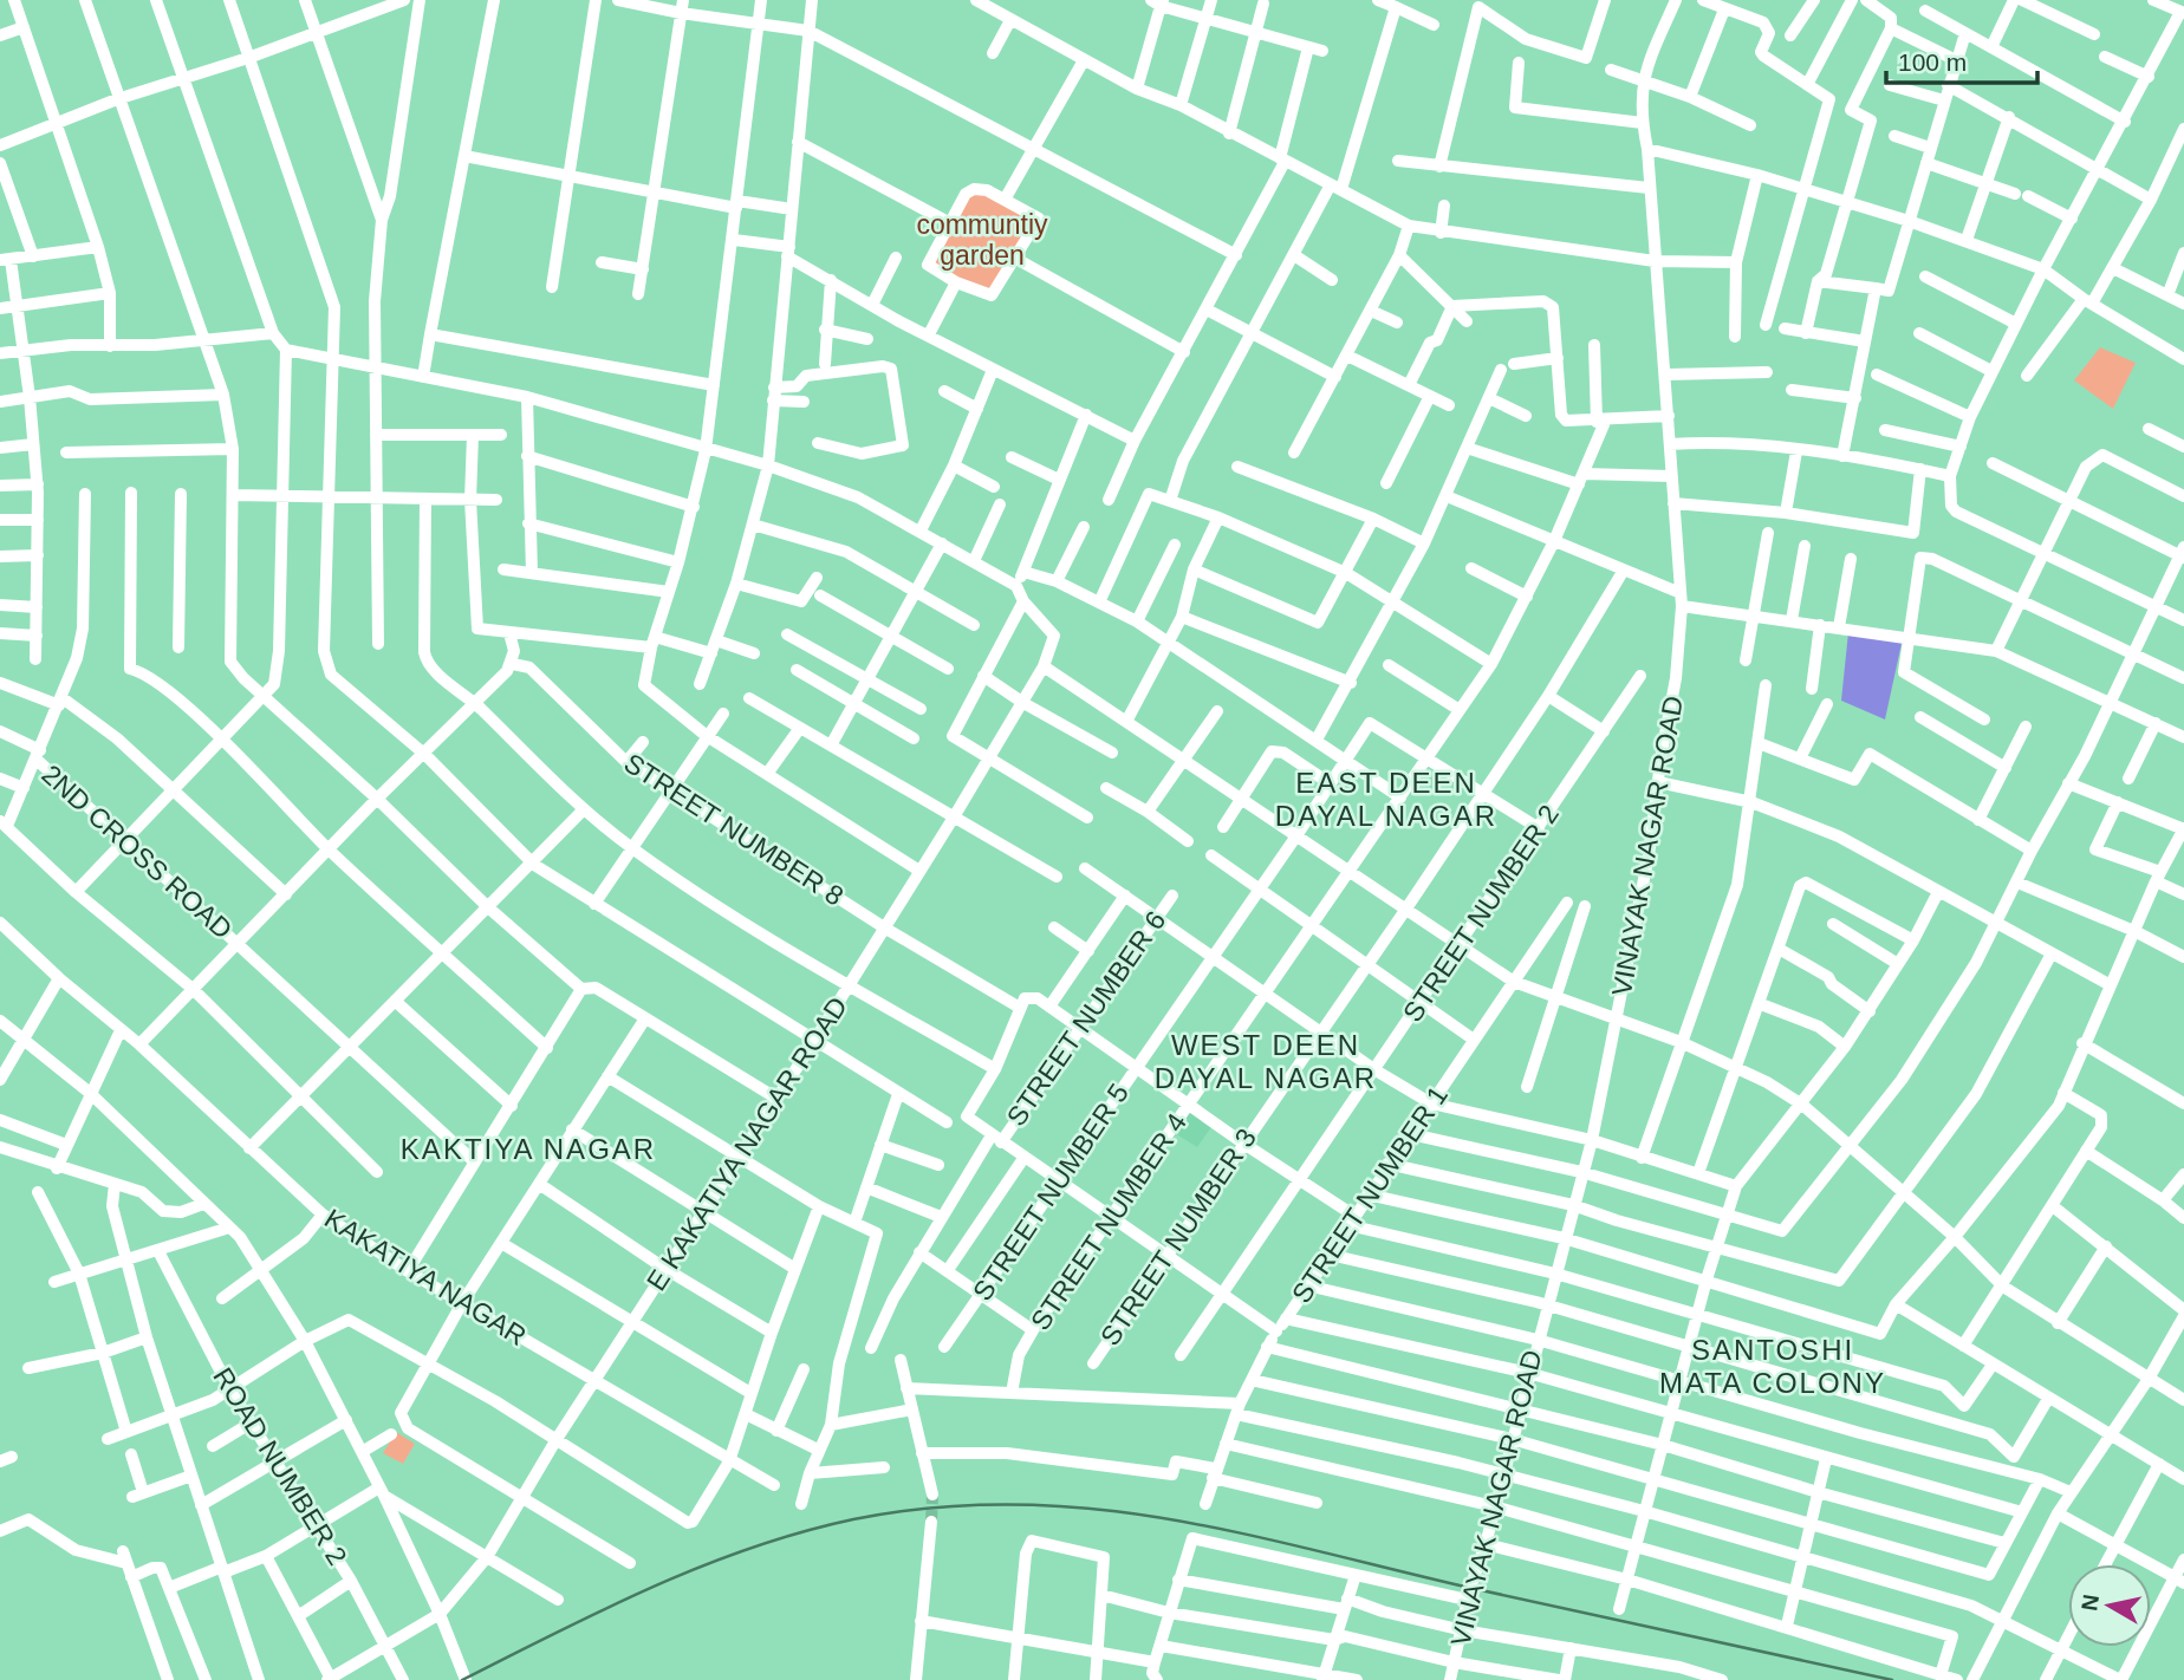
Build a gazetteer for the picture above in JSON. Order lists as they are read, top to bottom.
{
  "streets": {
    "street": [
      "STREET NUMBER 8",
      "VINAYAK NAGAR ROAD",
      "2ND CROSS ROAD",
      "STREET NUMBER 2",
      "STREET NUMBER 6",
      "E KAKATIYA NAGAR ROAD",
      "STREET NUMBER 5",
      "STREET NUMBER 1",
      "STREET NUMBER 4",
      "STREET NUMBER 3",
      "KAKATIYA NAGAR",
      "ROAD NUMBER 2"
    ]
  },
  "crossings": [
    ["STREET NUMBER 8", "E KAKATIYA NAGAR ROAD"],
    ["E KAKATIYA NAGAR ROAD", "KAKATIYA NAGAR"],
    ["E KAKATIYA NAGAR ROAD", "ROAD NUMBER 2"],
    ["STREET NUMBER 5", "STREET NUMBER 4"]
  ],
  "districts": [
    "EAST DEEN DAYAL NAGAR",
    "WEST DEEN DAYAL NAGAR",
    "KAKTIYA NAGAR",
    "SANTOSHI MATA COLONY"
  ],
  "parks": ["communtiy garden"],
  "scale_bar": "100 m",
  "north": "left"
}
